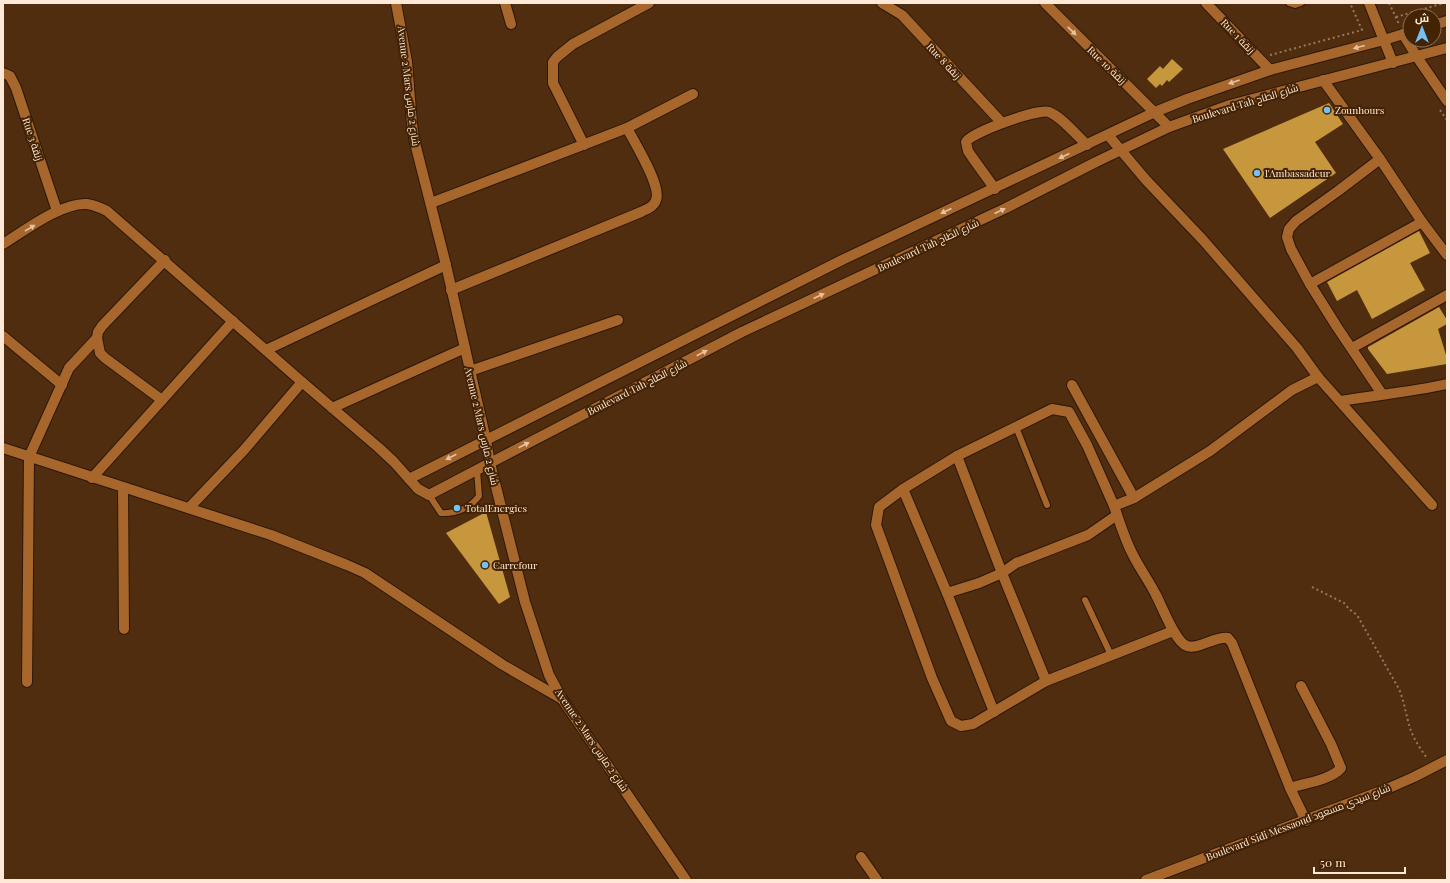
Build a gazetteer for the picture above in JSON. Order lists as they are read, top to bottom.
{
  "streets": {
    "street": [
      "Rue 1 زنقة",
      "Rue 8 زنقة",
      "Rue 10 زنقة",
      "Avenue 2 Mars شارع 2 مارس",
      "Boulevard Tah شارع الطاح",
      "Rue 3 زنقة",
      "Boulevard Sidi Messaoud شارع سيدي مسعود"
    ]
  },
  "crossings": [
    ["Rue 1 زنقة", "Boulevard Tah شارع الطاح"],
    ["Rue 10 زنقة", "Boulevard Tah شارع الطاح"],
    ["Avenue 2 Mars شارع 2 مارس", "Boulevard Tah شارع الطاح"]
  ],
  "one_way": ["Rue 10 زنقة"],
  "places": [
    "Zounhours",
    "l'Ambassadeur",
    "TotalEnergies",
    "Carrefour"
  ],
  "scale_bar": "50 m",
  "north": "top"
}
